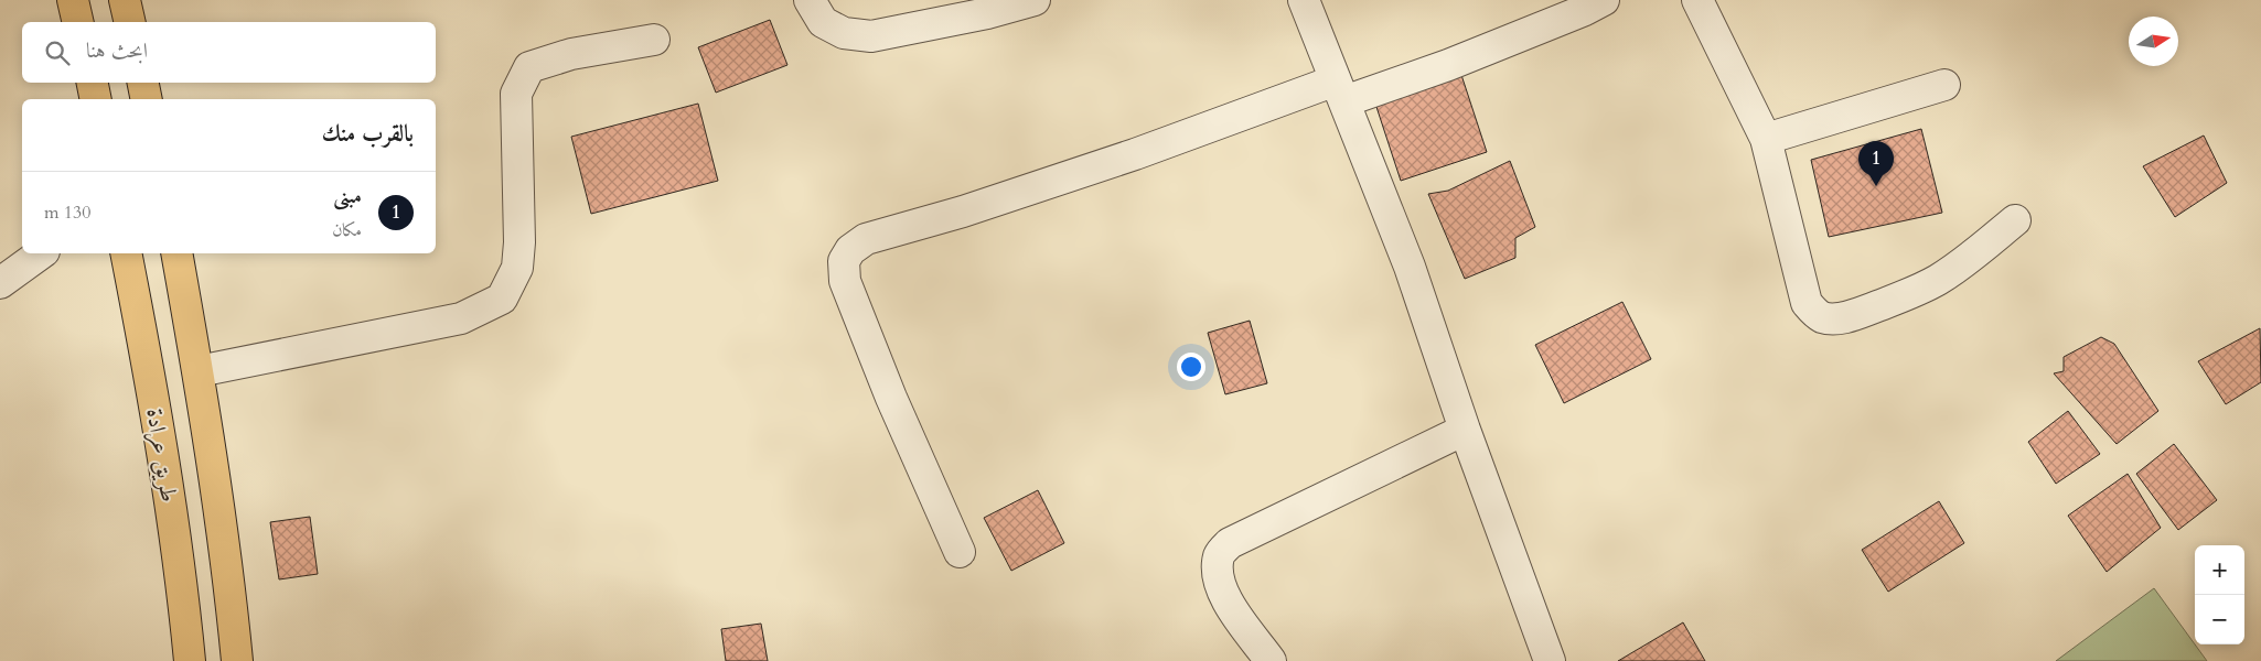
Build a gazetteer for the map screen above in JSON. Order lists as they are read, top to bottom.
{
  "streets": {
    "main road": ["طريق عرادة"]
  },
  "north": "right",
  "page": {
    "search": "ابحث هنا",
    "heading": "بالقرب منك",
    "pins": "1",
    "list": [
      {
        "mark": "1",
        "name": "مبنى",
        "note": "مكان",
        "value": "130 m"
      }
    ],
    "map_buttons": ["+", "−"]
  }
}
